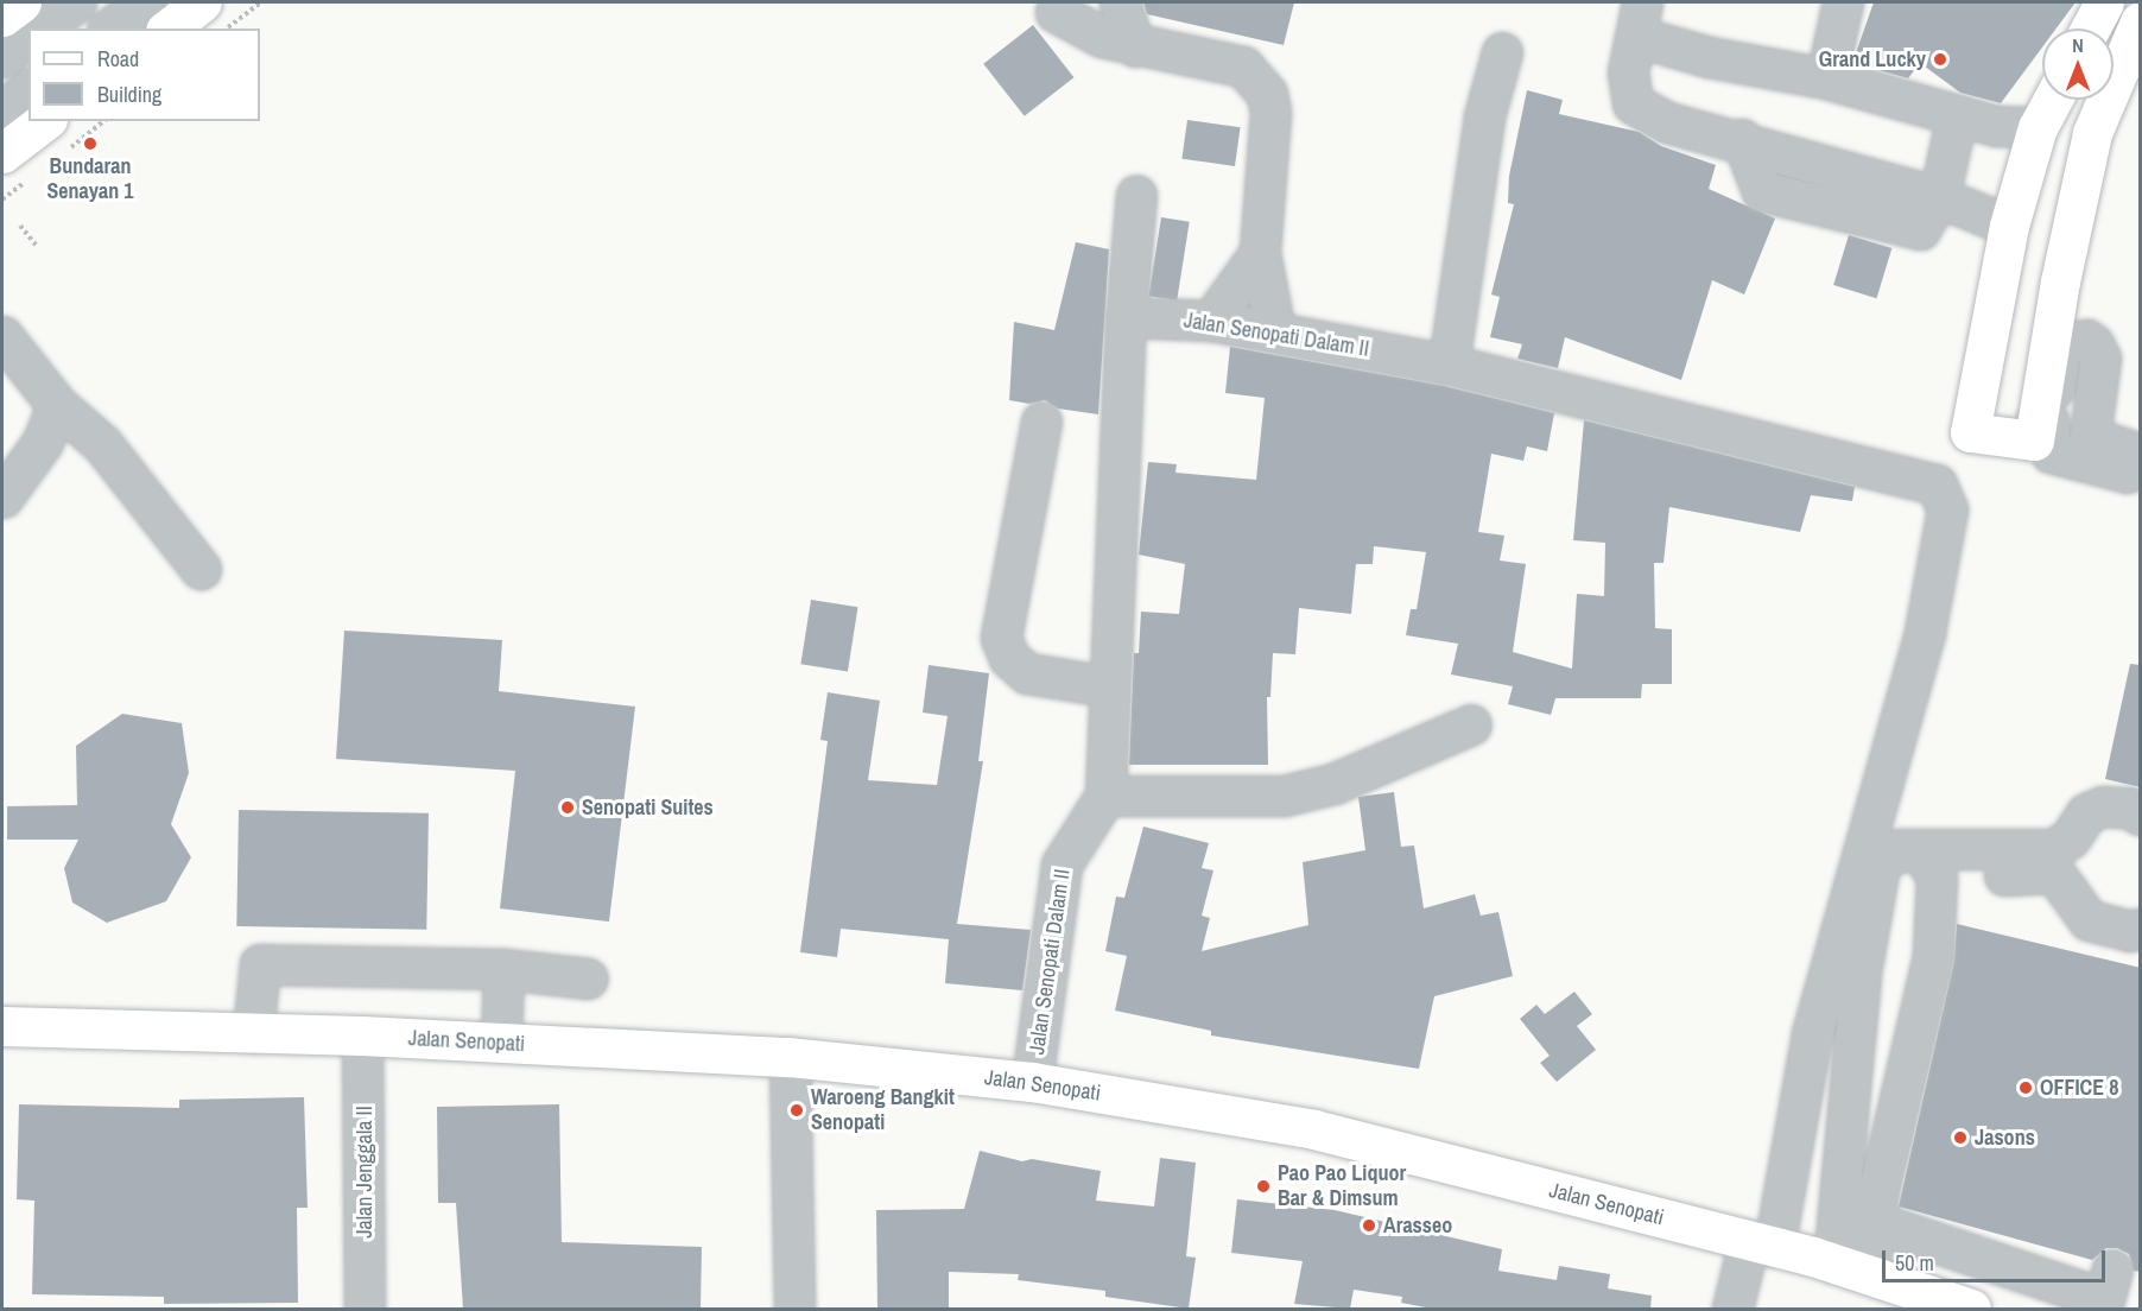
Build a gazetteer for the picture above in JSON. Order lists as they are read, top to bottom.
{
  "streets": {
    "main road": ["Jalan Senopati"],
    "street": ["Jalan Senopati Dalam II", "Jalan Jenggala II"]
  },
  "crossings": [
    ["Jalan Senopati Dalam II", "Jalan Senopati"],
    ["Jalan Senopati", "Jalan Jenggala II"]
  ],
  "places": [
    "Grand Lucky",
    "Bundaran Senayan 1",
    "Senopati Suites",
    "OFFICE 8",
    "Waroeng Bangkit Senopati",
    "Jasons",
    "Pao Pao Liquor Bar & Dimsum",
    "Arasseo"
  ],
  "legend": ["Road", "Building"],
  "scale_bar": "50 m",
  "north": "top"
}
